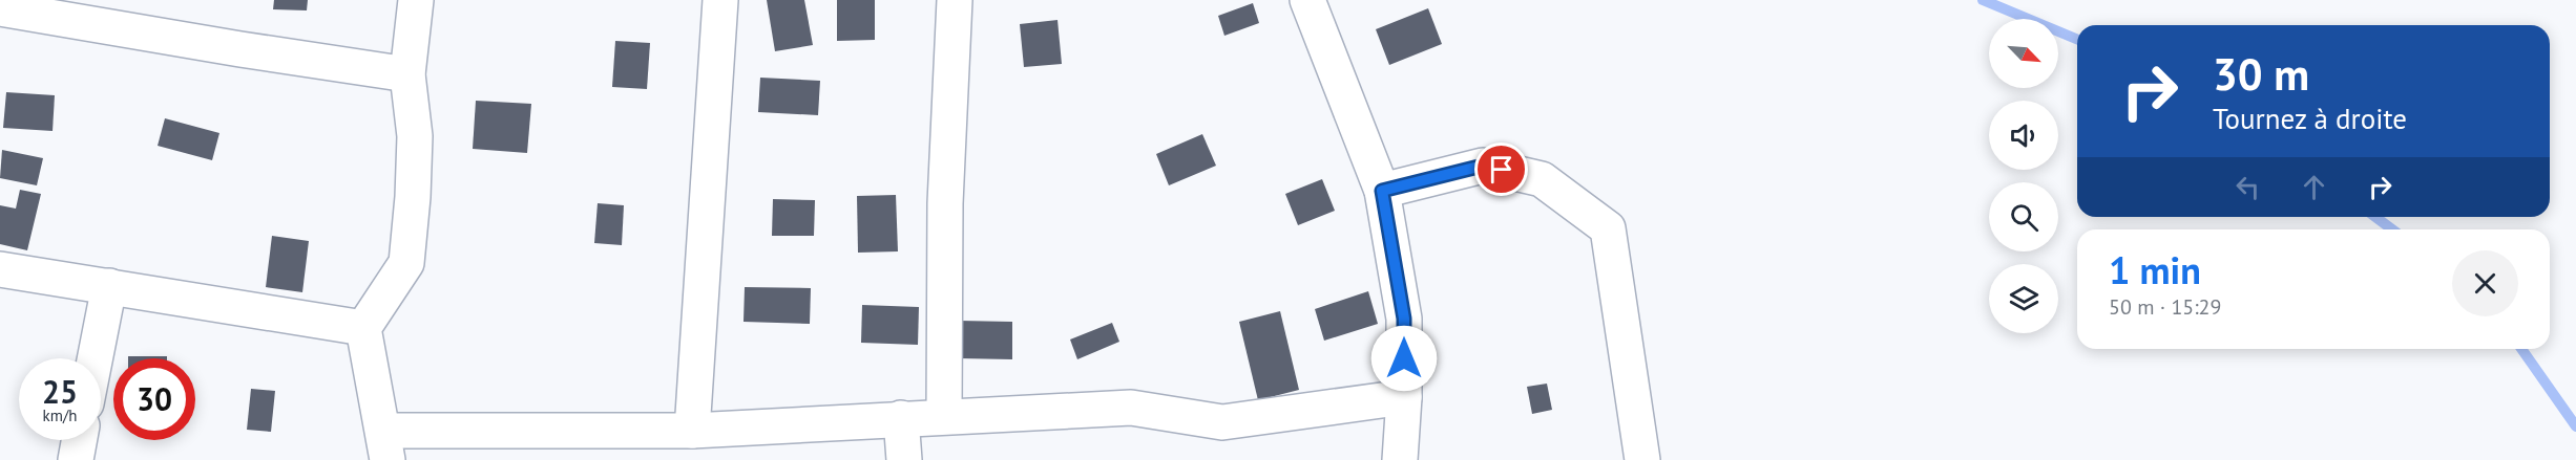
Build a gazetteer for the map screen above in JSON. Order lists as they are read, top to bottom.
{
  "north": "bottom right",
  "page": {
    "turn": ["30 m", "Tournez à droite"],
    "heading": ["1 min", "50 m · 15:29"],
    "speed": "25 km/h",
    "limit": "30"
  }
}
